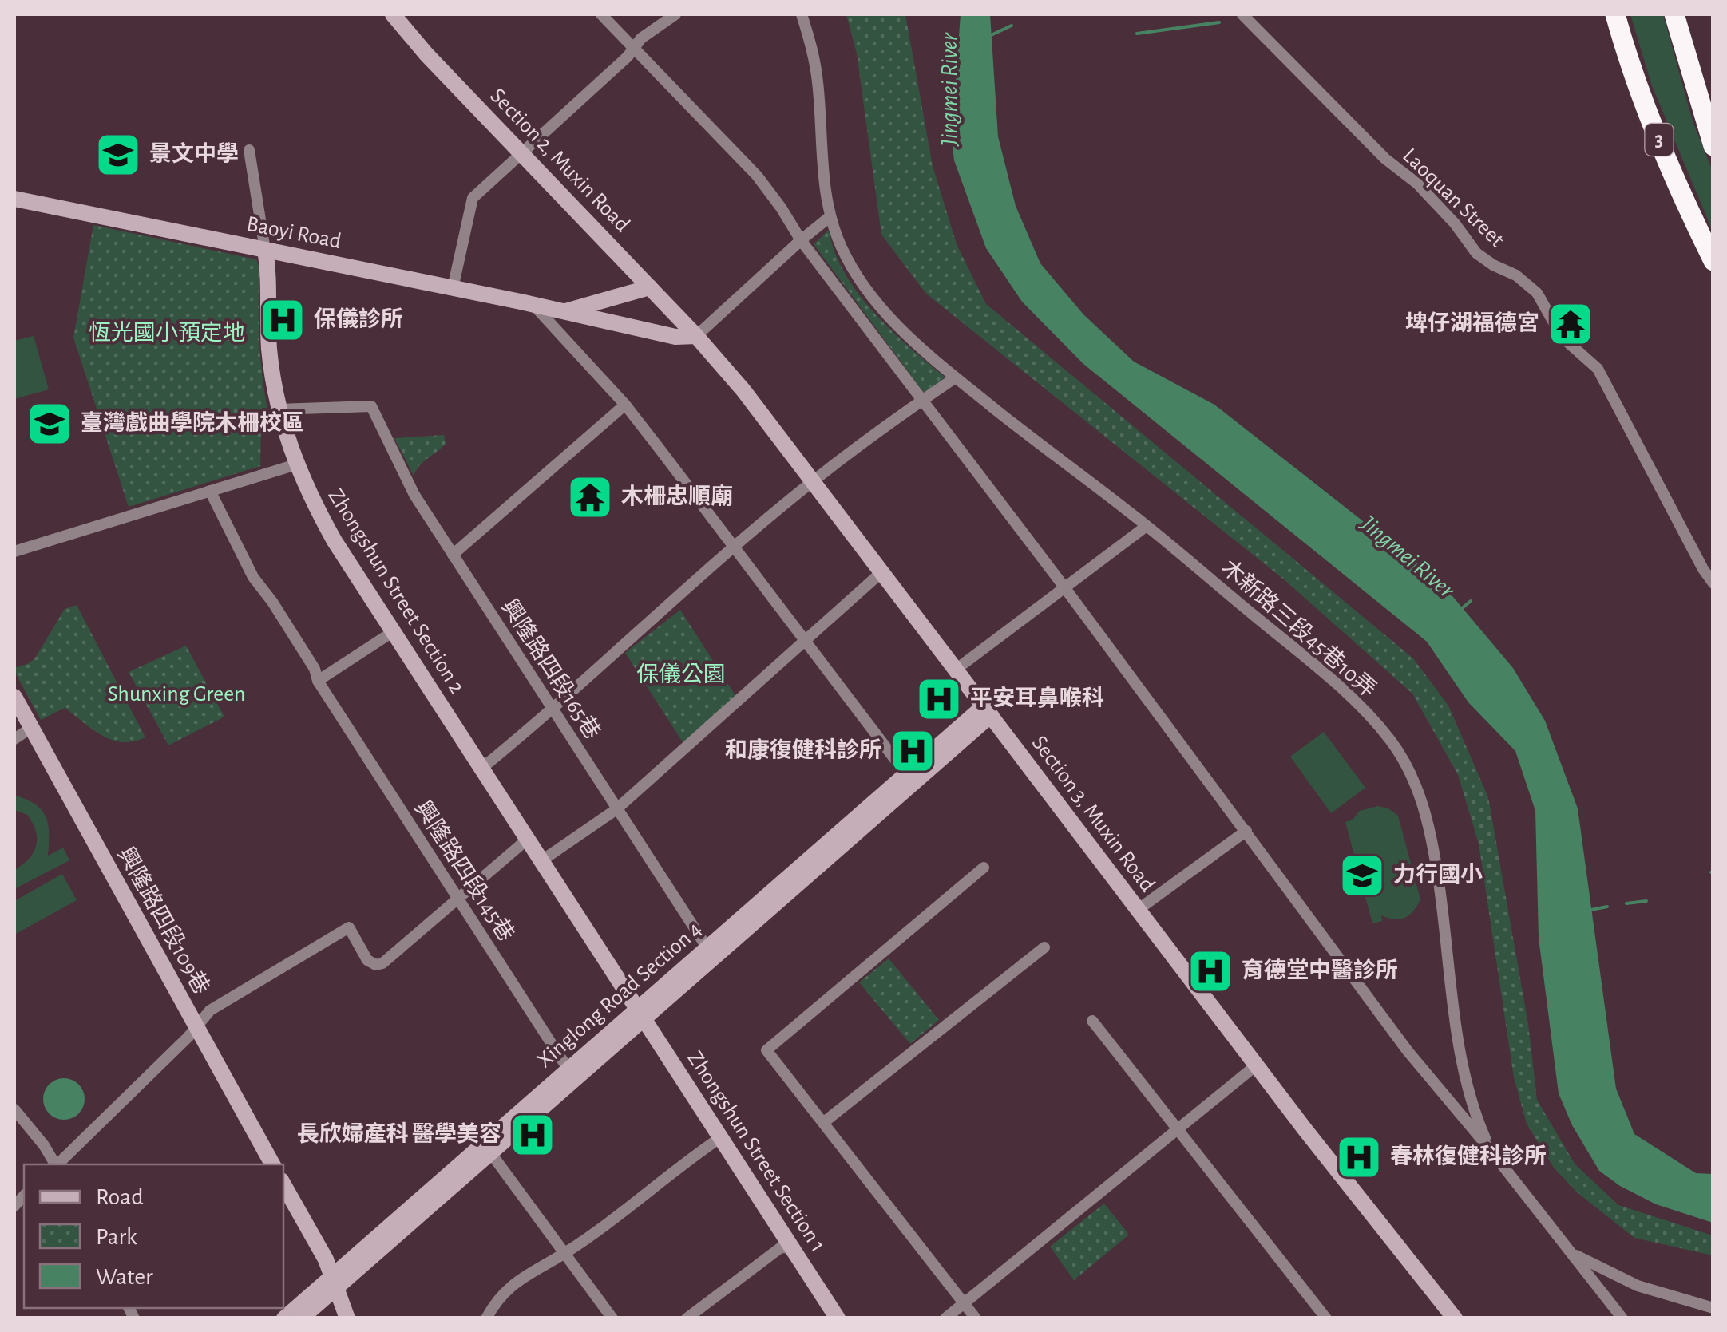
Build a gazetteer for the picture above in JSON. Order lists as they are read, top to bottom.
{
  "streets": {
    "highway": ["3"],
    "main road": [
      "Section 2, Muxin Road",
      "Baoyi Road",
      "Zhongshun Street Section 2",
      "Section 3, Muxin Road",
      "興隆路四段109巷",
      "Xinglong Road Section 4",
      "Zhongshun Street Section 1"
    ],
    "street": [
      "Laoquan Street",
      "木新路三段45巷10弄",
      "興隆路四段165巷",
      "興隆路四段145巷"
    ]
  },
  "crossings": [
    ["Section 2, Muxin Road", "Baoyi Road"],
    ["Section 2, Muxin Road", "Section 3, Muxin Road"],
    ["Baoyi Road", "Zhongshun Street Section 2"],
    ["Baoyi Road", "Section 3, Muxin Road"],
    ["Zhongshun Street Section 2", "興隆路四段165巷"],
    ["Zhongshun Street Section 2", "Xinglong Road Section 4"],
    ["Zhongshun Street Section 2", "Zhongshun Street Section 1"],
    ["興隆路四段165巷", "Xinglong Road Section 4"],
    ["Section 3, Muxin Road", "Xinglong Road Section 4"],
    ["興隆路四段145巷", "Xinglong Road Section 4"],
    ["Xinglong Road Section 4", "Zhongshun Street Section 1"]
  ],
  "water": ["Jingmei River"],
  "parks": ["恆光國小預定地", "保儀公園", "Shunxing Green"],
  "places": {
    "school or university": ["景文中學", "臺灣戲曲學院木柵校區", "力行國小"],
    "hospital": [
      "保儀診所",
      "平安耳鼻喉科",
      "和康復健科診所",
      "育德堂中醫診所",
      "長欣婦產科 醫學美容",
      "春林復健科診所"
    ],
    "temple": ["埤仔湖福德宮", "木柵忠順廟"]
  },
  "legend": ["Road", "Park", "Water"]
}
